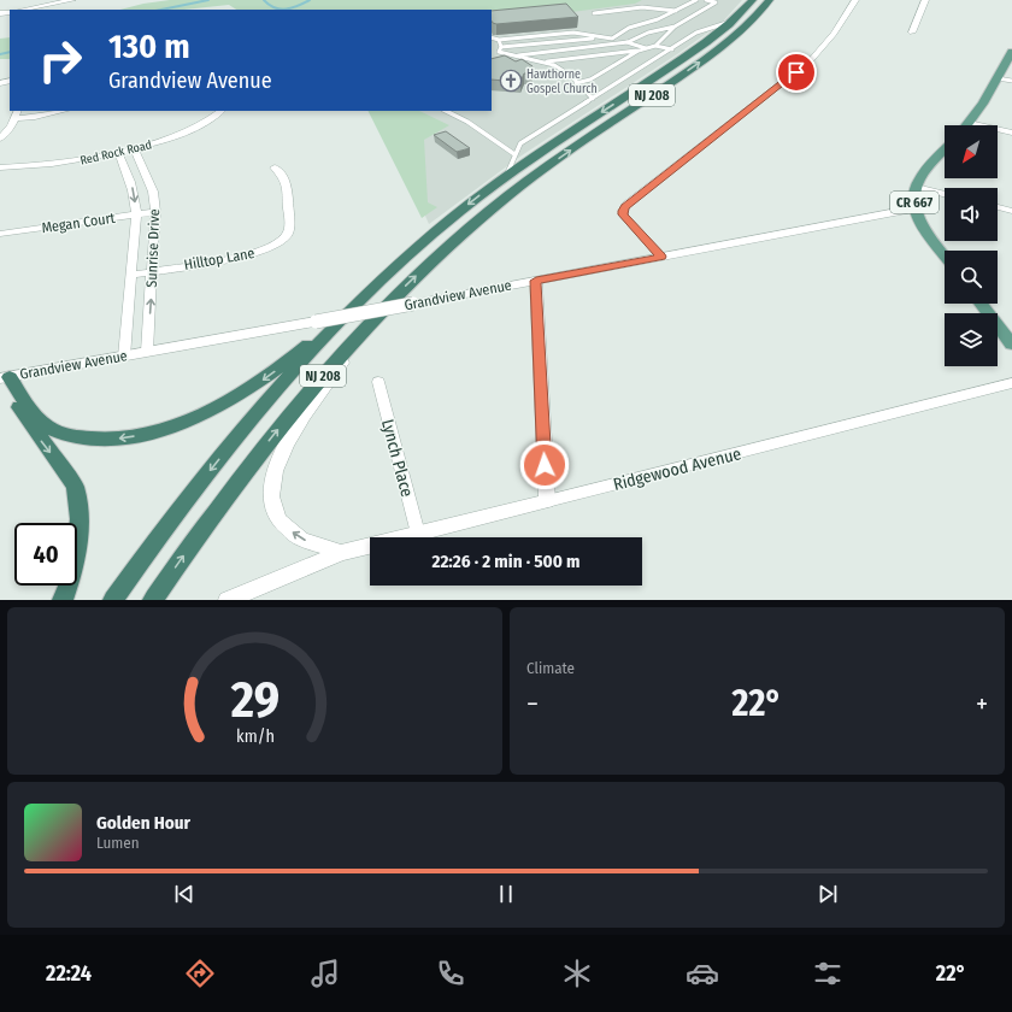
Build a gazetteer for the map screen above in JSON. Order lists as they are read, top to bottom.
{
  "streets": {
    "highway": ["NJ 208"],
    "main road": ["CR 667"],
    "street": [
      "Red Rock Road",
      "Megan Court",
      "Sunrise Drive",
      "Hilltop Lane",
      "Grandview Avenue",
      "Lynch Place",
      "Ridgewood Avenue"
    ]
  },
  "crossings": [
    ["Red Rock Road", "Sunrise Drive"],
    ["CR 667", "Grandview Avenue"],
    ["Megan Court", "Sunrise Drive"],
    ["Sunrise Drive", "Hilltop Lane"],
    ["Sunrise Drive", "Grandview Avenue"],
    ["Lynch Place", "Ridgewood Avenue"]
  ],
  "places": {
    "church": ["Hawthorne Gospel Church"]
  },
  "north": "bottom left",
  "page": {
    "turn": ["130 m", "Grandview Avenue"],
    "limit": "40",
    "trip": "22:26 · 2 min · 500 m",
    "tile": "Climate",
    "heat": ["−", "22°", "+"],
    "song": ["Golden Hour", "Lumen"],
    "tabs": ["22:24", "22°"],
    "gauge": ["29", "km/h"]
  }
}
